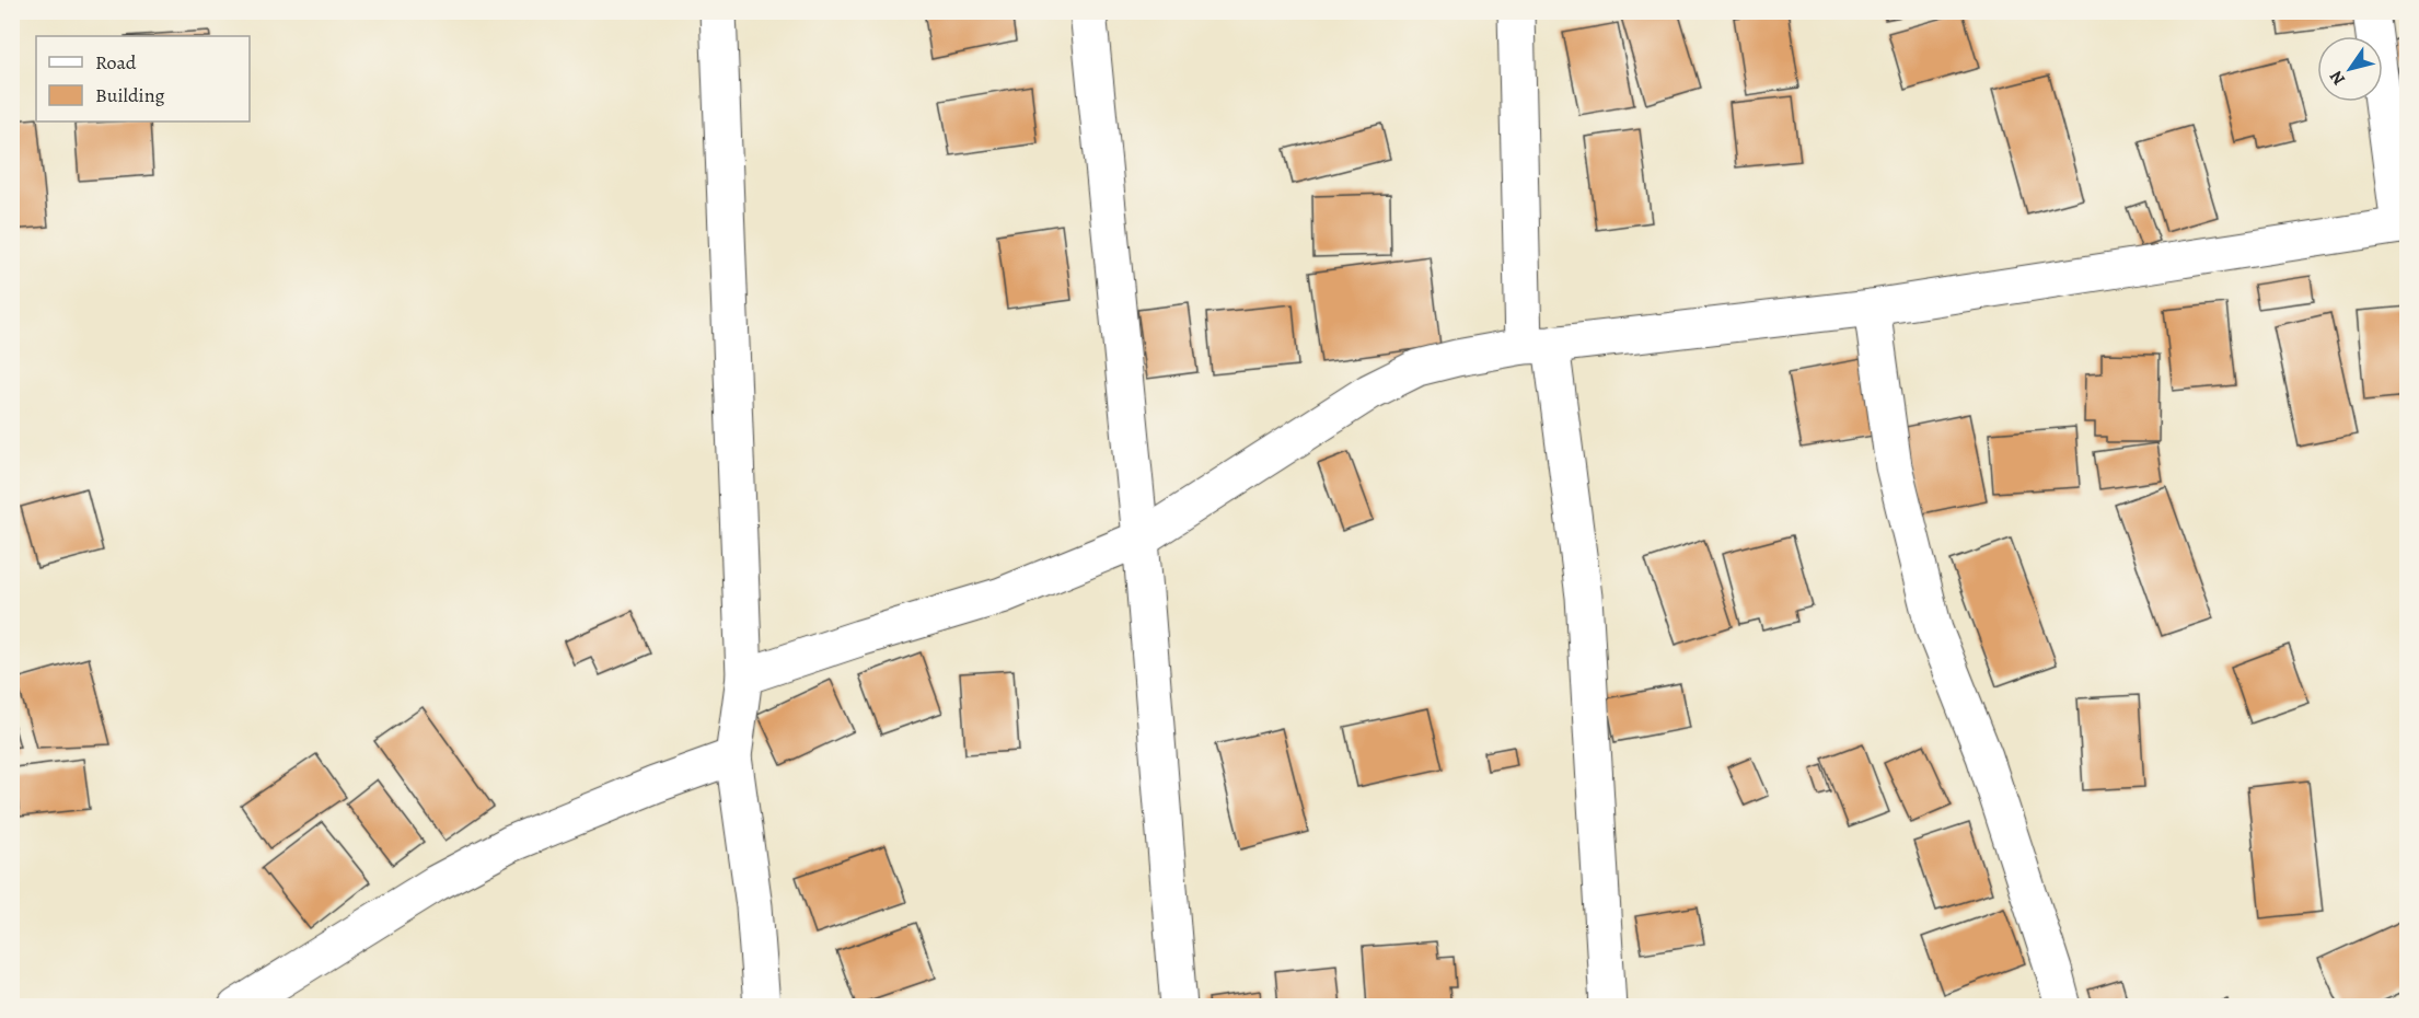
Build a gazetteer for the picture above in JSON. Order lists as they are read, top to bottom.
{
  "legend": ["Road", "Building"],
  "north": "bottom left"
}
